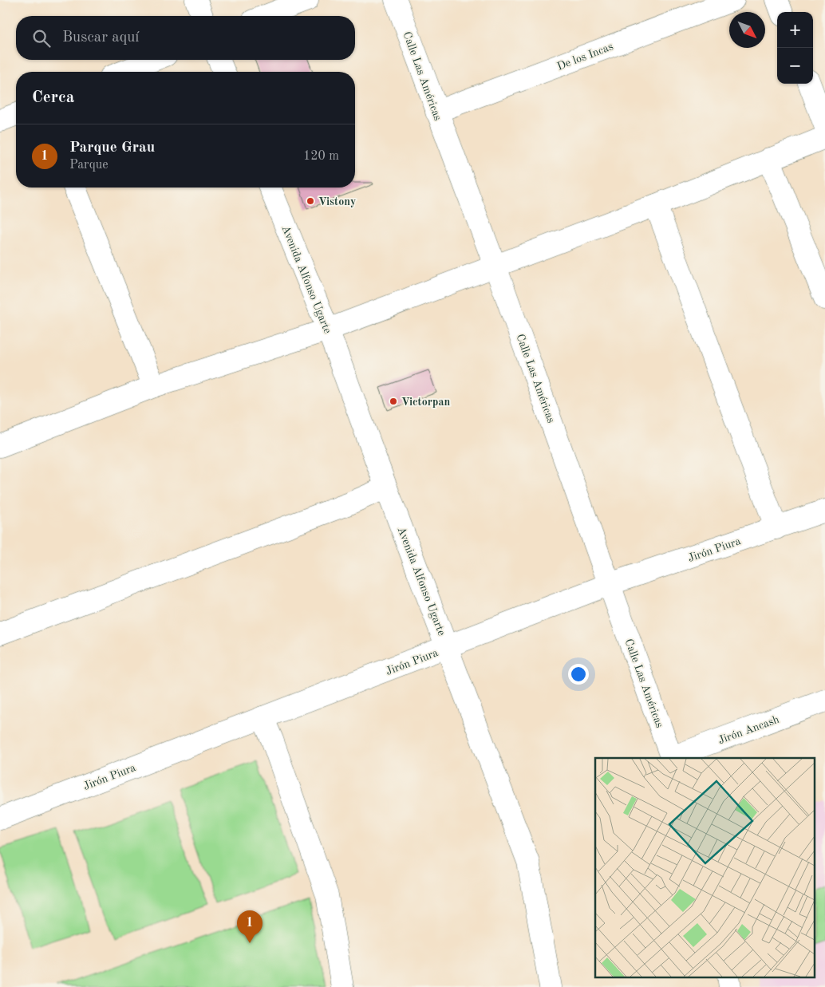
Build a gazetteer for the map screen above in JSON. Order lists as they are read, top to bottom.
{
  "streets": {
    "street": [
      "De los Incas",
      "Calle Las Américas",
      "Avenida Alfonso Ugarte",
      "Jirón Piura",
      "Jirón Ancash"
    ]
  },
  "crossings": [
    ["De los Incas", "Calle Las Américas"],
    ["Calle Las Américas", "Jirón Piura"],
    ["Calle Las Américas", "Jirón Ancash"],
    ["Avenida Alfonso Ugarte", "Jirón Piura"]
  ],
  "places": ["Vistony", "Victorpan"],
  "north": "bottom right",
  "page": {
    "map_buttons": ["+", "−"],
    "search": "Buscar aquí",
    "heading": "Cerca",
    "list": [
      {
        "mark": "1",
        "name": "Parque Grau",
        "note": "Parque",
        "value": "120 m"
      }
    ],
    "pins": "1"
  }
}
